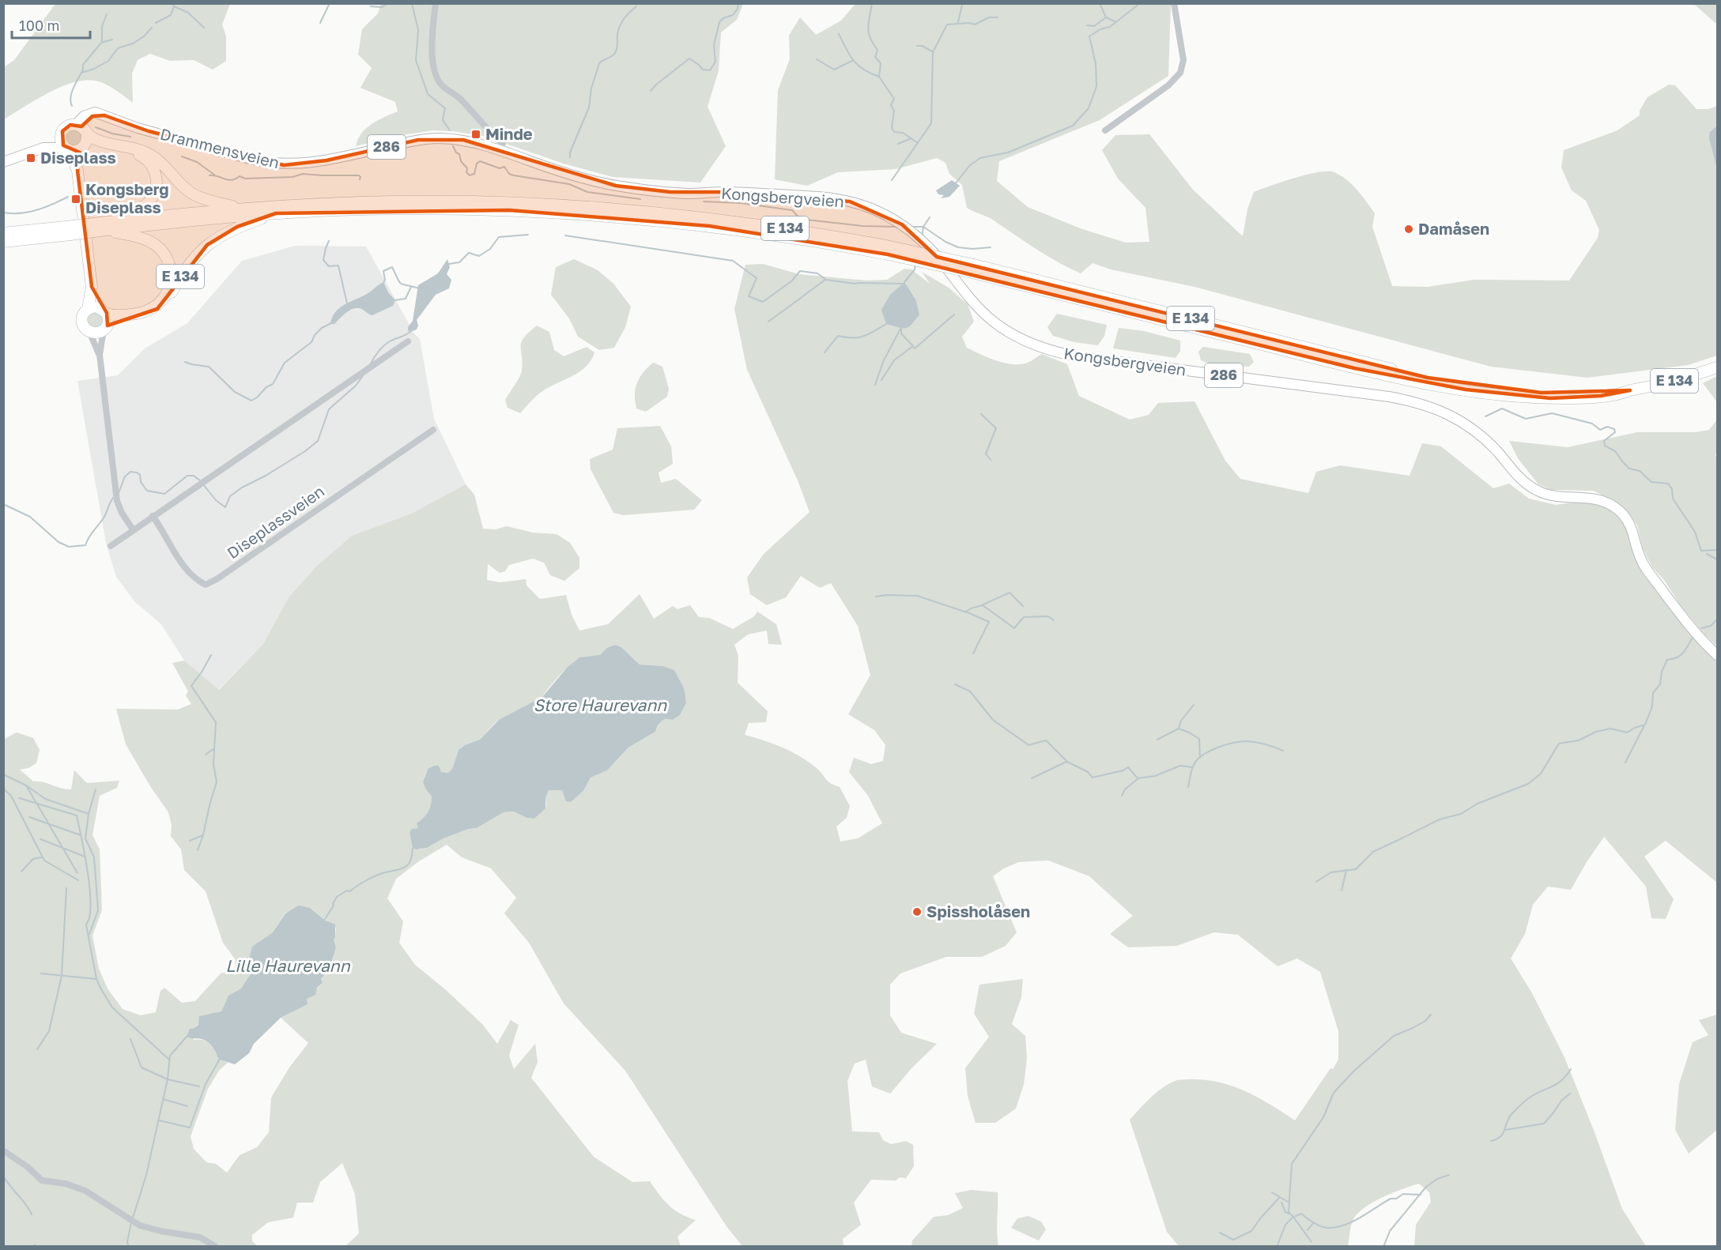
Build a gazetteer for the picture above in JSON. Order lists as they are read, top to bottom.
{
  "streets": {
    "highway": ["E 134"],
    "main road": ["286", "Drammensveien", "Kongsbergveien"],
    "street": ["Diseplassveien"]
  },
  "crossings": [
    ["Drammensveien", "Kongsbergveien"],
    ["Drammensveien", "E 134"]
  ],
  "water": ["Store Haurevann", "Lille Haurevann"],
  "places": {
    "transit": ["Minde", "Diseplass", "Kongsberg Diseplass"],
    "other": ["Damåsen", "Spissholåsen"]
  },
  "scale_bar": "100 m"
}
